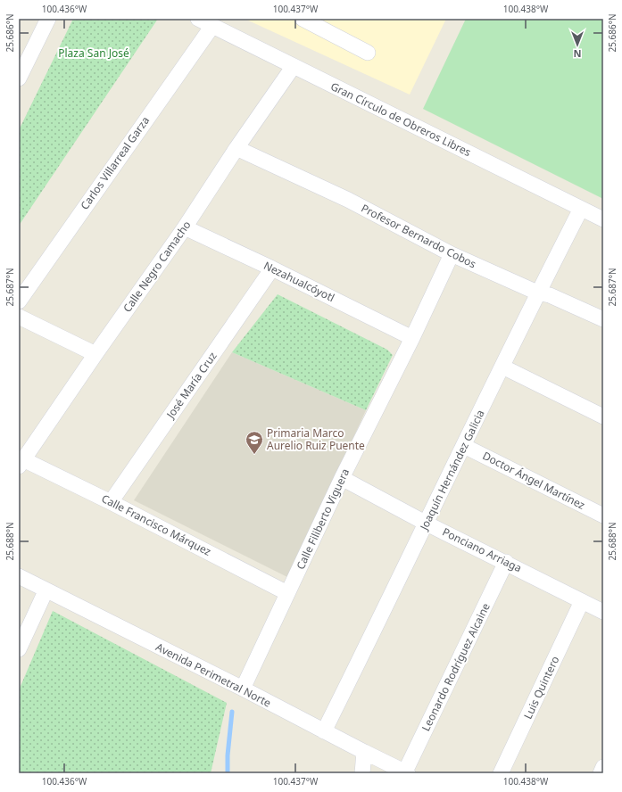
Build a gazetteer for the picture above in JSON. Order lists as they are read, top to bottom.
{
  "streets": {
    "street": [
      "Gran Círculo de Obreros Libres",
      "Carlos Villarreal Garza",
      "Profesor Bernardo Cobos",
      "Calle Negro Camacho",
      "Nezahualcóyotl",
      "José María Cruz",
      "Joaquín Hernández Galicia",
      "Doctor Ángel Martínez",
      "Calle Filiberto Viguera",
      "Calle Francisco Márquez",
      "Ponciano Arriaga",
      "Leonardo Rodríguez Alcaine",
      "Avenida Perimetral Norte",
      "Luis Quintero"
    ]
  },
  "crossings": [
    ["Gran Círculo de Obreros Libres", "Carlos Villarreal Garza"],
    ["Gran Círculo de Obreros Libres", "Calle Negro Camacho"],
    ["Gran Círculo de Obreros Libres", "Joaquín Hernández Galicia"],
    ["Profesor Bernardo Cobos", "Calle Negro Camacho"],
    ["Profesor Bernardo Cobos", "Joaquín Hernández Galicia"],
    ["Profesor Bernardo Cobos", "Calle Filiberto Viguera"],
    ["Calle Negro Camacho", "Nezahualcóyotl"],
    ["Calle Negro Camacho", "Calle Francisco Márquez"],
    ["Nezahualcóyotl", "José María Cruz"],
    ["Nezahualcóyotl", "Calle Filiberto Viguera"],
    ["José María Cruz", "Calle Francisco Márquez"],
    ["Joaquín Hernández Galicia", "Doctor Ángel Martínez"],
    ["Joaquín Hernández Galicia", "Ponciano Arriaga"],
    ["Joaquín Hernández Galicia", "Avenida Perimetral Norte"],
    ["Calle Filiberto Viguera", "Calle Francisco Márquez"],
    ["Calle Filiberto Viguera", "Ponciano Arriaga"],
    ["Calle Filiberto Viguera", "Avenida Perimetral Norte"],
    ["Ponciano Arriaga", "Leonardo Rodríguez Alcaine"],
    ["Ponciano Arriaga", "Luis Quintero"],
    ["Leonardo Rodríguez Alcaine", "Avenida Perimetral Norte"]
  ],
  "parks": ["Plaza San José"],
  "places": {
    "school or university": ["Primaria Marco Aurelio Ruiz Puente"]
  },
  "north": "bottom",
  "coordinates": [
    "100.436°W",
    "100.437°W",
    "100.438°W",
    "25.686°N",
    "25.687°N",
    "25.688°N"
  ]
}
